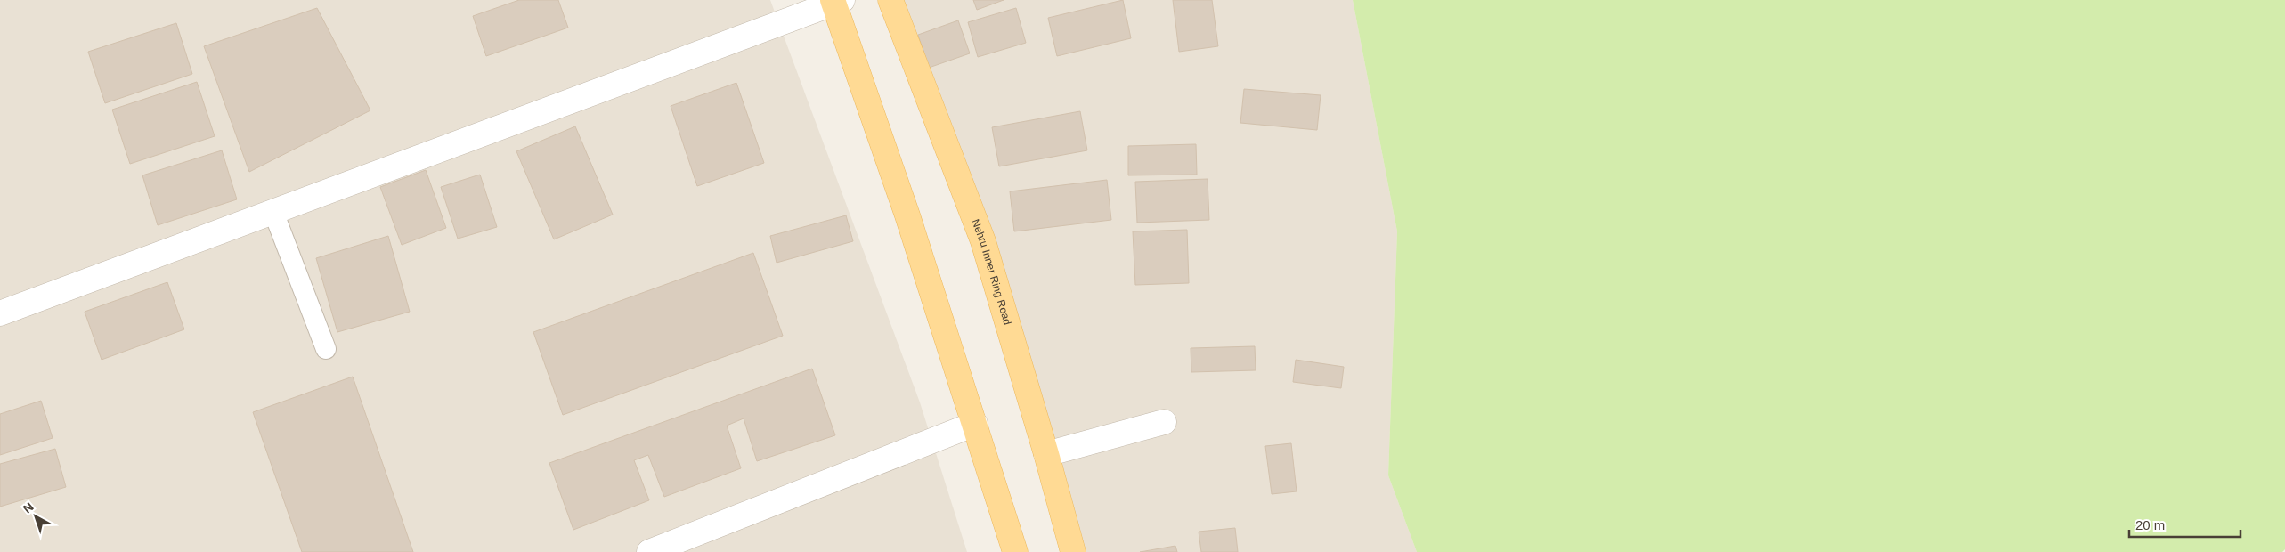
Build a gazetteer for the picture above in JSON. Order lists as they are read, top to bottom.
{
  "streets": {
    "main road": ["Nehru Inner Ring Road"]
  },
  "scale_bar": "20 m",
  "north": "top left"
}
